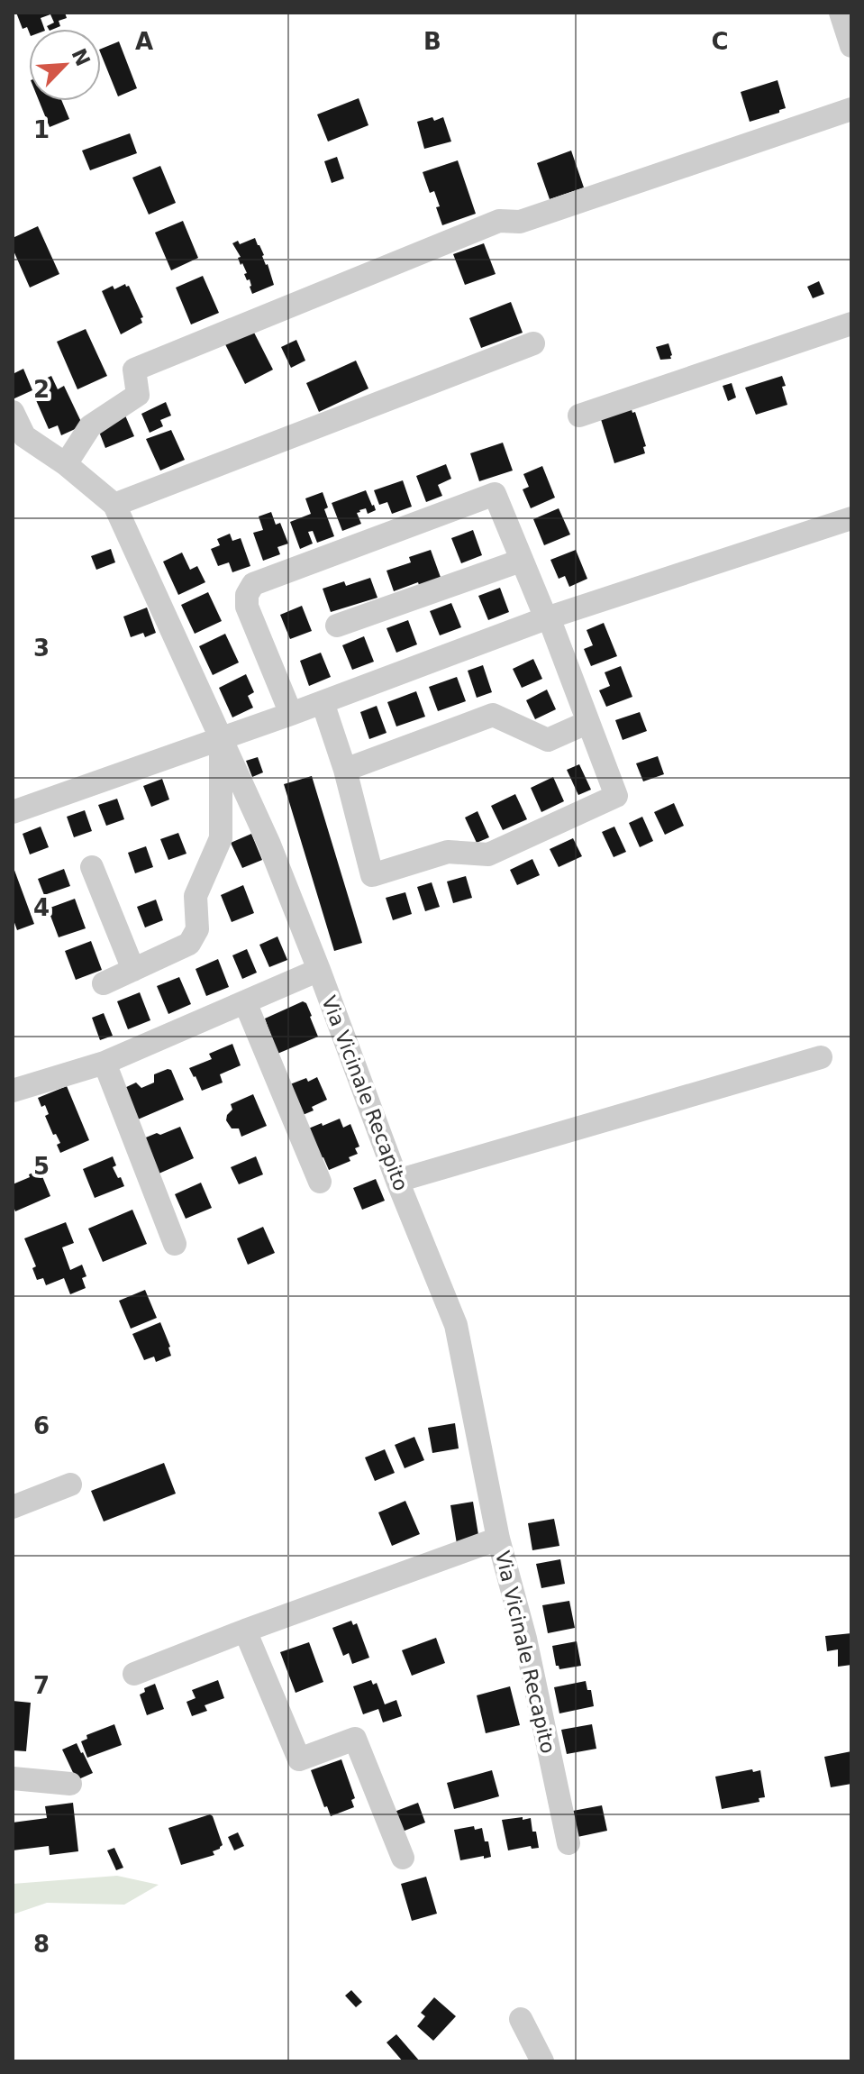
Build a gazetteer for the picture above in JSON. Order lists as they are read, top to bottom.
{
  "streets": {
    "street": ["Via Vicinale Recapito"]
  },
  "north": "top right",
  "grid": {
    "columns": ["A", "B", "C"],
    "rows": [
      "1",
      "2",
      "3",
      "4",
      "5",
      "6",
      "7",
      "8"
    ]
  }
}
